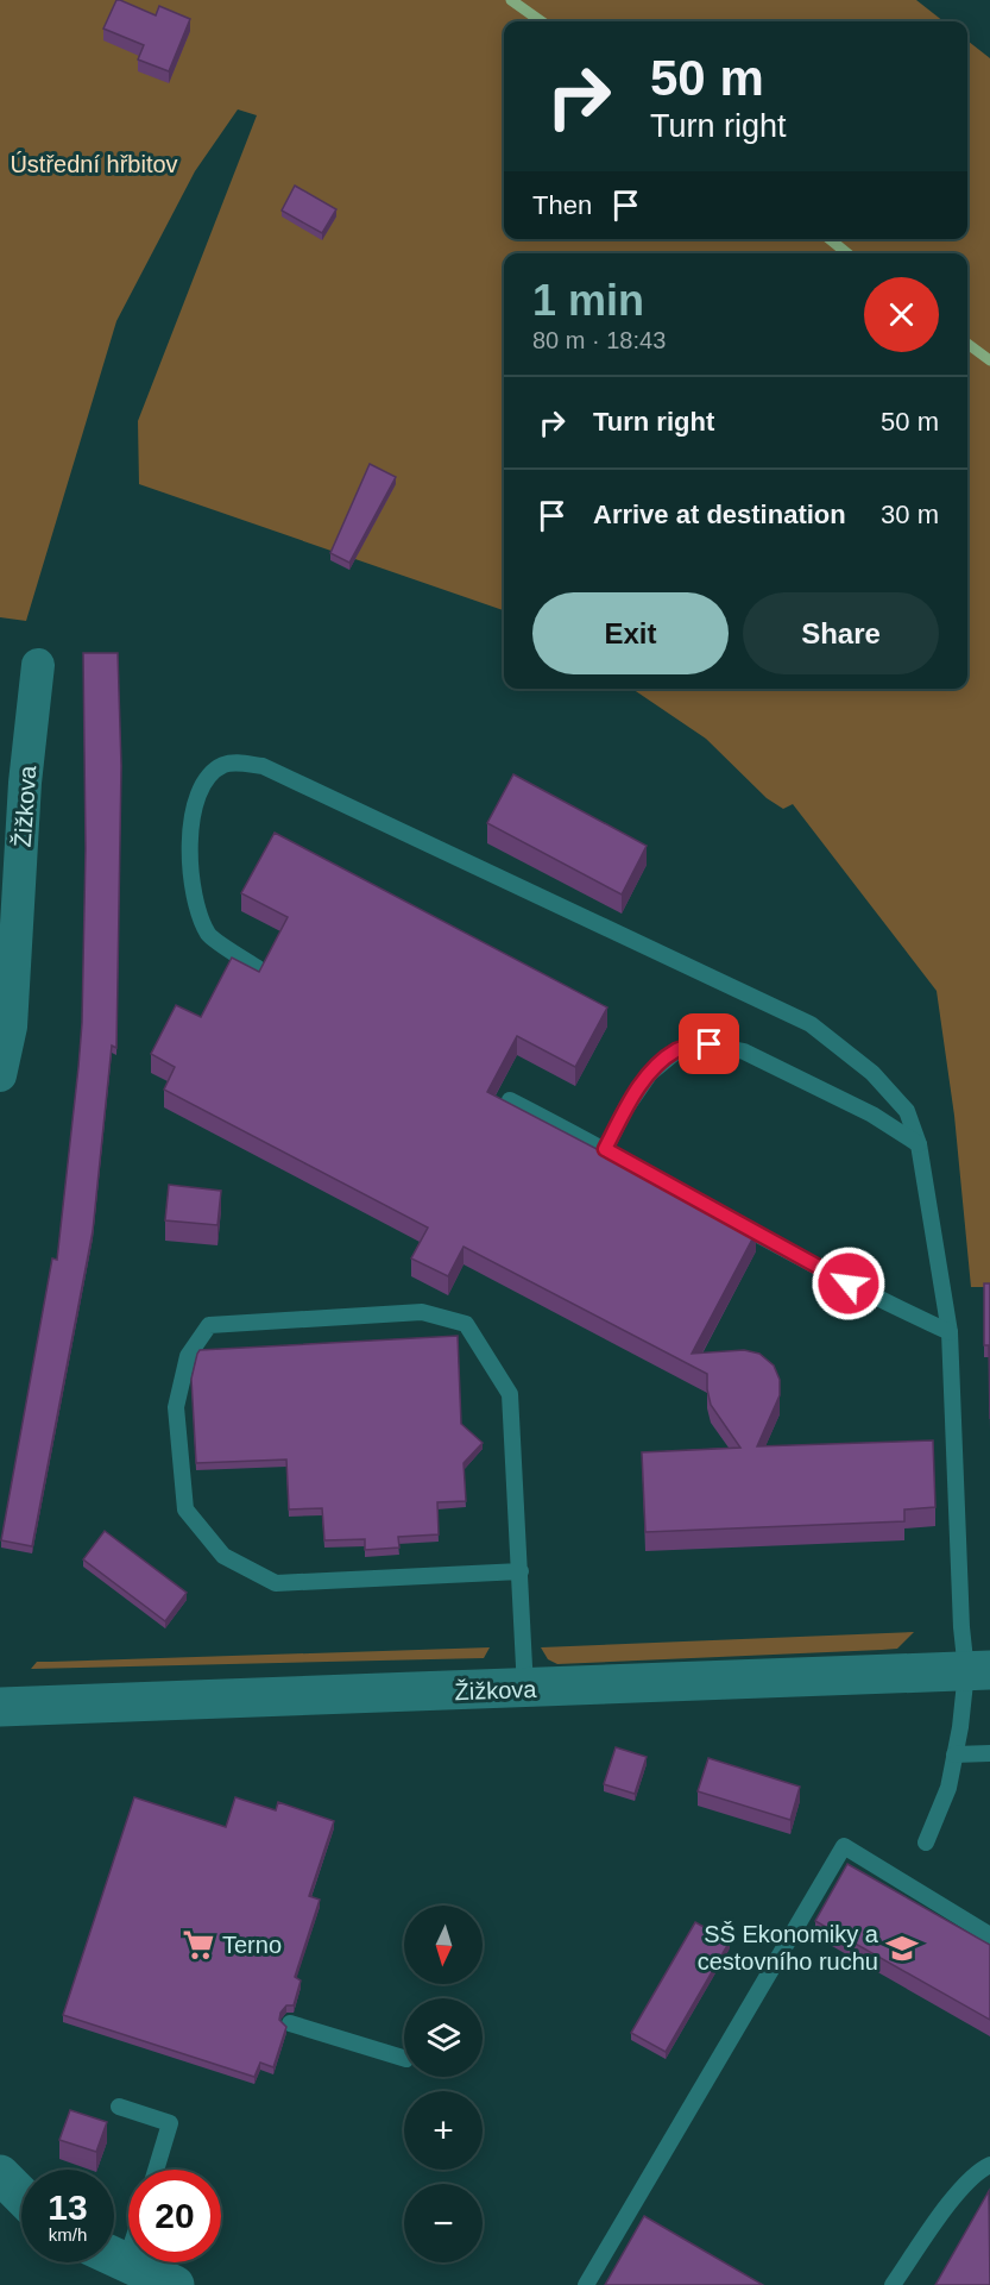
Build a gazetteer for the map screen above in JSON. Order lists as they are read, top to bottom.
{
  "streets": {
    "main road": ["Žižkova"]
  },
  "parks": ["Ústřední hřbitov"],
  "places": {
    "supermarket": ["Terno"],
    "school or university": ["SŠ Ekonomiky a cestovního ruchu"]
  },
  "north": "bottom",
  "page": {
    "turn": ["50 m", "Turn right"],
    "then": "Then",
    "heading": ["1 min", "80 m · 18:43"],
    "list": [
      {
        "name": "Turn right",
        "value": "50 m"
      },
      {
        "name": "Arrive at destination",
        "value": "30 m"
      }
    ],
    "buttons": ["Exit", "Share"],
    "map_buttons": ["+", "−"],
    "speed": "13 km/h",
    "limit": "20"
  }
}
